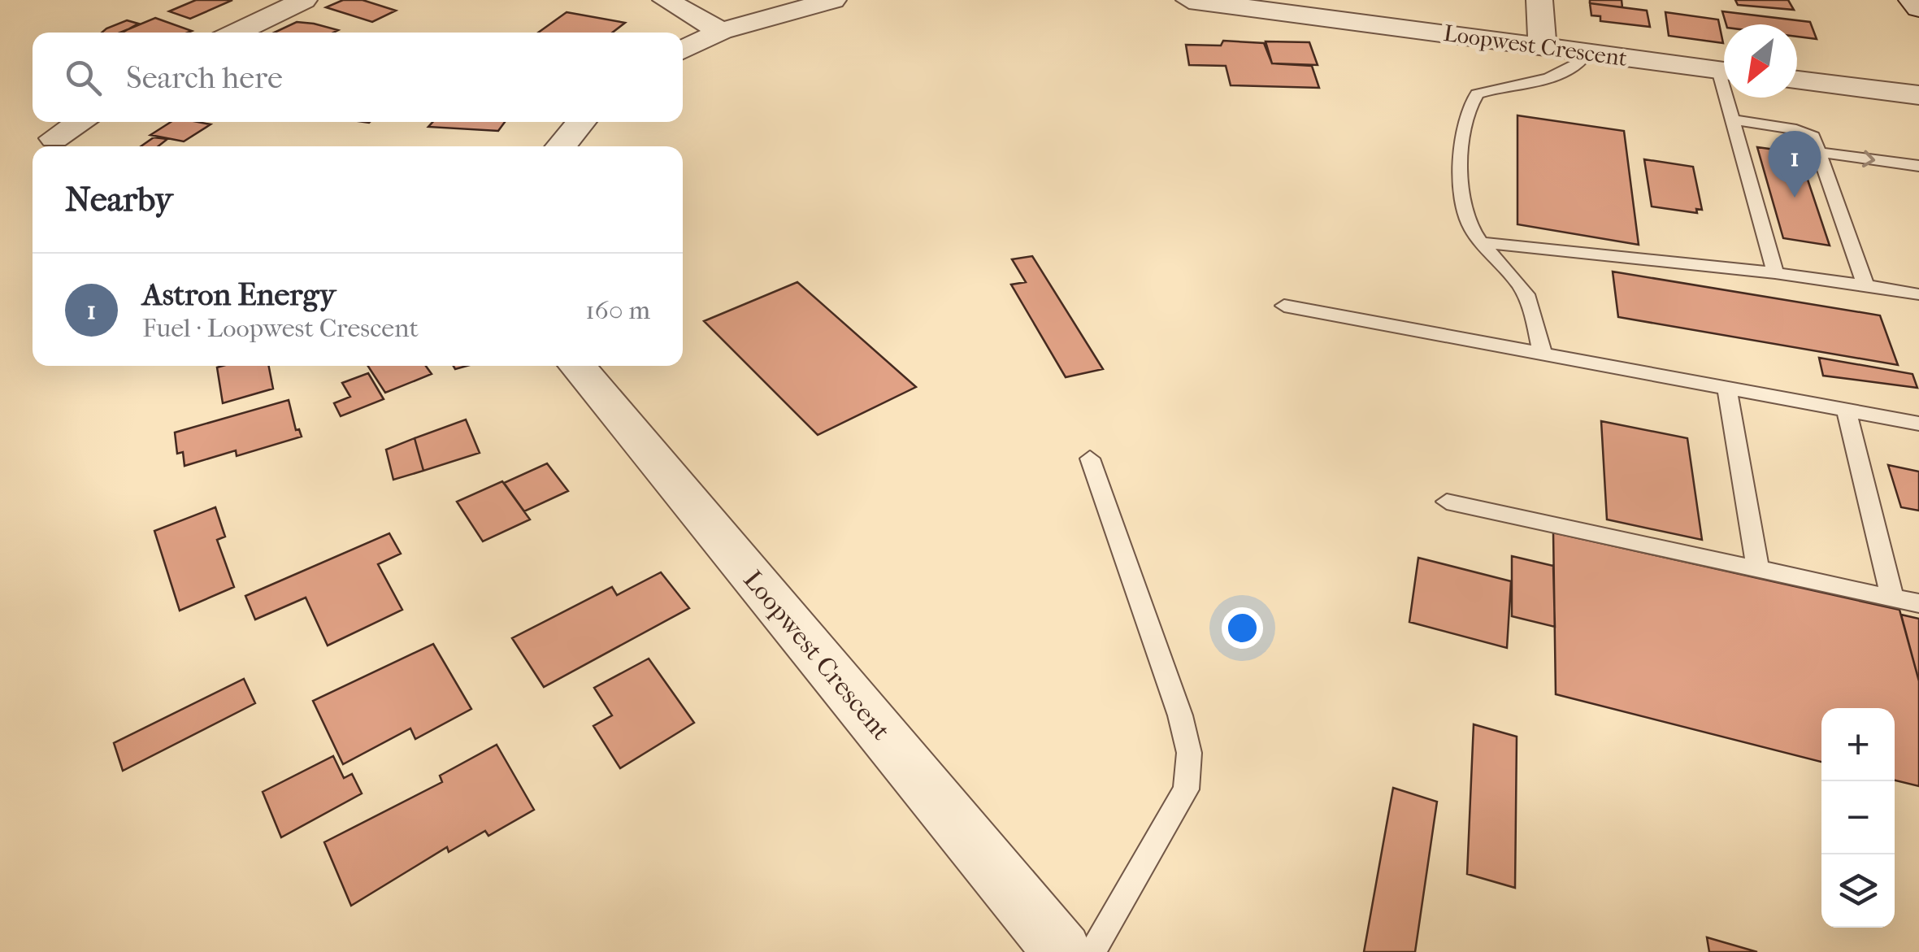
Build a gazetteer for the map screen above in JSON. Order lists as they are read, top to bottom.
{
  "streets": {
    "street": ["Loopwest Crescent"]
  },
  "north": "bottom left",
  "page": {
    "search": "Search here",
    "pins": "1",
    "heading": "Nearby",
    "list": [
      {
        "mark": "1",
        "name": "Astron Energy",
        "note": "Fuel · Loopwest Crescent",
        "value": "160 m"
      }
    ],
    "map_buttons": ["+", "−"]
  }
}
